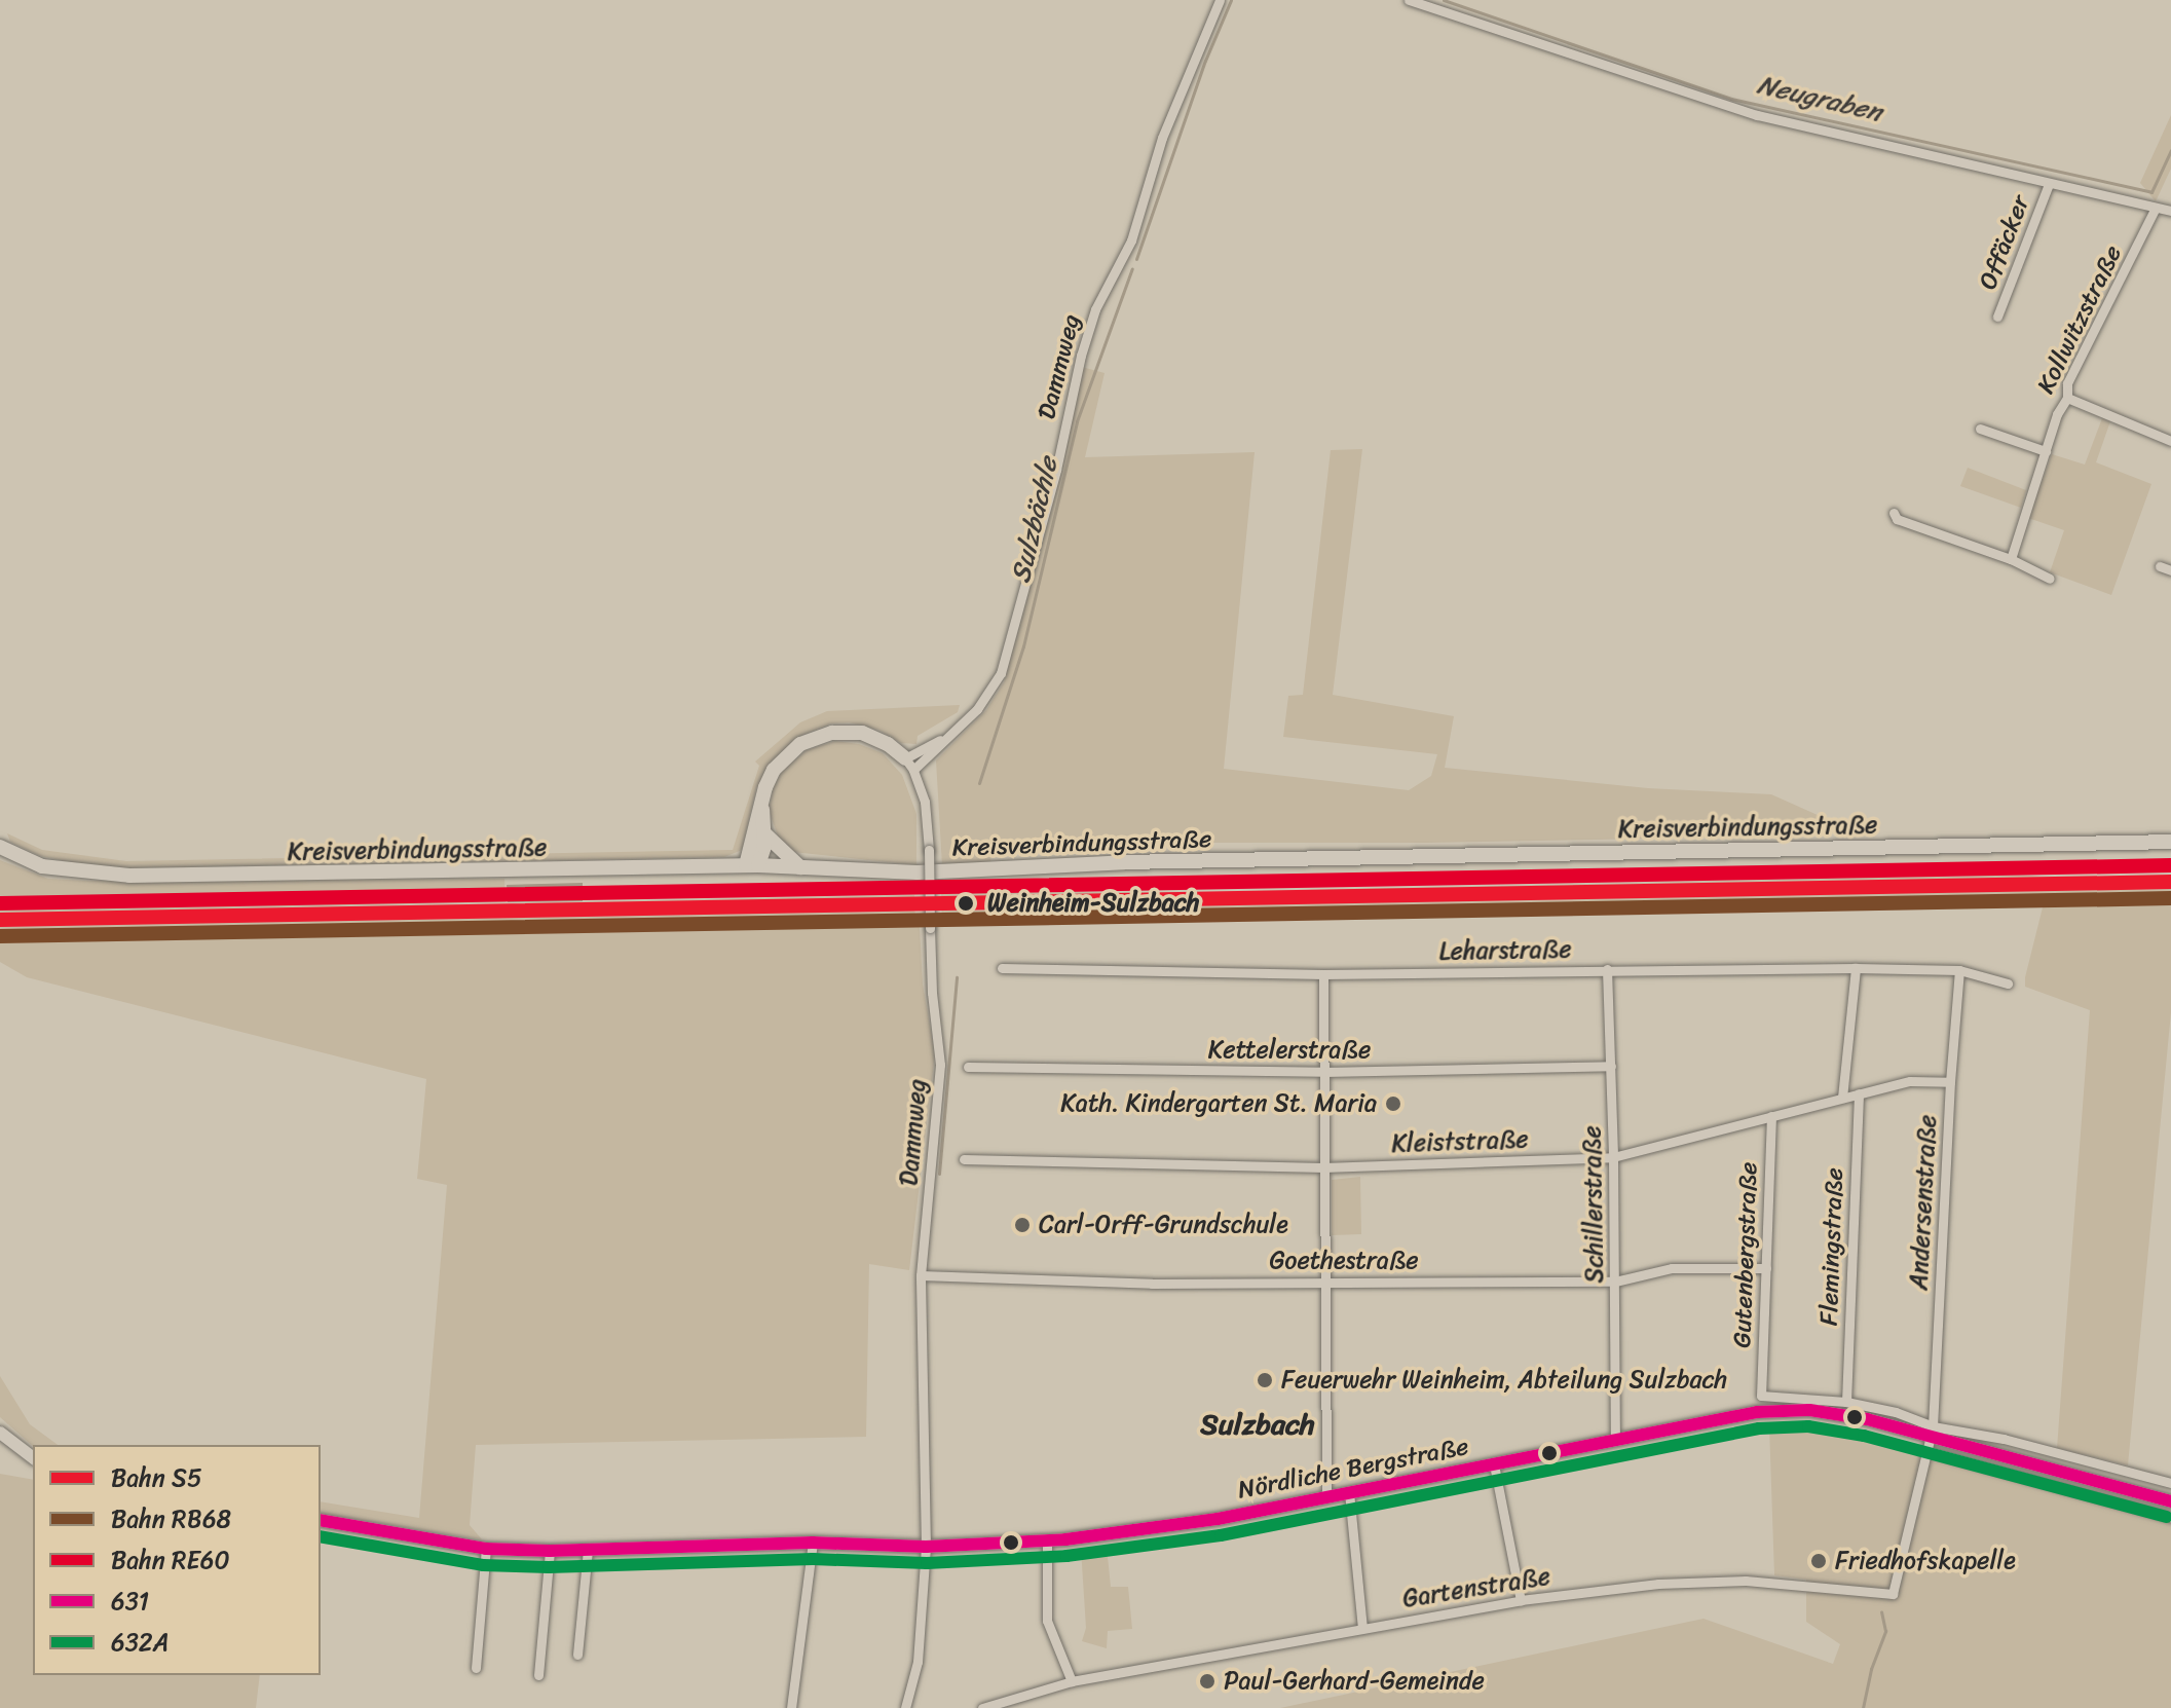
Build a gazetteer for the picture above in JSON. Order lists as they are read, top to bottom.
{
  "streets": {
    "main road": ["Kreisverbindungsstraße", "Nördliche Bergstraße"],
    "street": [
      "Offäcker",
      "Kollwitzstraße",
      "Dammweg",
      "Leharstraße",
      "Kettelerstraße",
      "Kleiststraße",
      "Andersenstraße",
      "Schillerstraße",
      "Flemingstraße",
      "Gutenbergstraße",
      "Goethestraße",
      "Gartenstraße"
    ]
  },
  "crossings": [
    ["Dammweg", "Goethestraße"],
    ["Dammweg", "Nördliche Bergstraße"],
    ["Leharstraße", "Andersenstraße"],
    ["Leharstraße", "Schillerstraße"],
    ["Kettelerstraße", "Schillerstraße"],
    ["Kleiststraße", "Andersenstraße"],
    ["Kleiststraße", "Schillerstraße"],
    ["Kleiststraße", "Flemingstraße"],
    ["Kleiststraße", "Gutenbergstraße"],
    ["Andersenstraße", "Nördliche Bergstraße"],
    ["Andersenstraße", "Gartenstraße"],
    ["Schillerstraße", "Goethestraße"],
    ["Schillerstraße", "Nördliche Bergstraße"],
    ["Flemingstraße", "Gutenbergstraße"],
    ["Gutenbergstraße", "Goethestraße"]
  ],
  "districts": ["Sulzbach"],
  "water": ["Neugraben", "Sulzbächle"],
  "places": [
    "Weinheim-Sulzbach",
    "Kath. Kindergarten St. Maria",
    "Carl-Orff-Grundschule",
    "Feuerwehr Weinheim, Abteilung Sulzbach",
    "Friedhofskapelle",
    "Paul-Gerhard-Gemeinde"
  ],
  "lines": [
    "rail line RE60",
    "rail line S5",
    "rail line RB68",
    "transit line 631",
    "transit line 632A"
  ],
  "legend": [
    "Bahn S5",
    "Bahn RB68",
    "Bahn RE60",
    "631",
    "632A"
  ]
}
